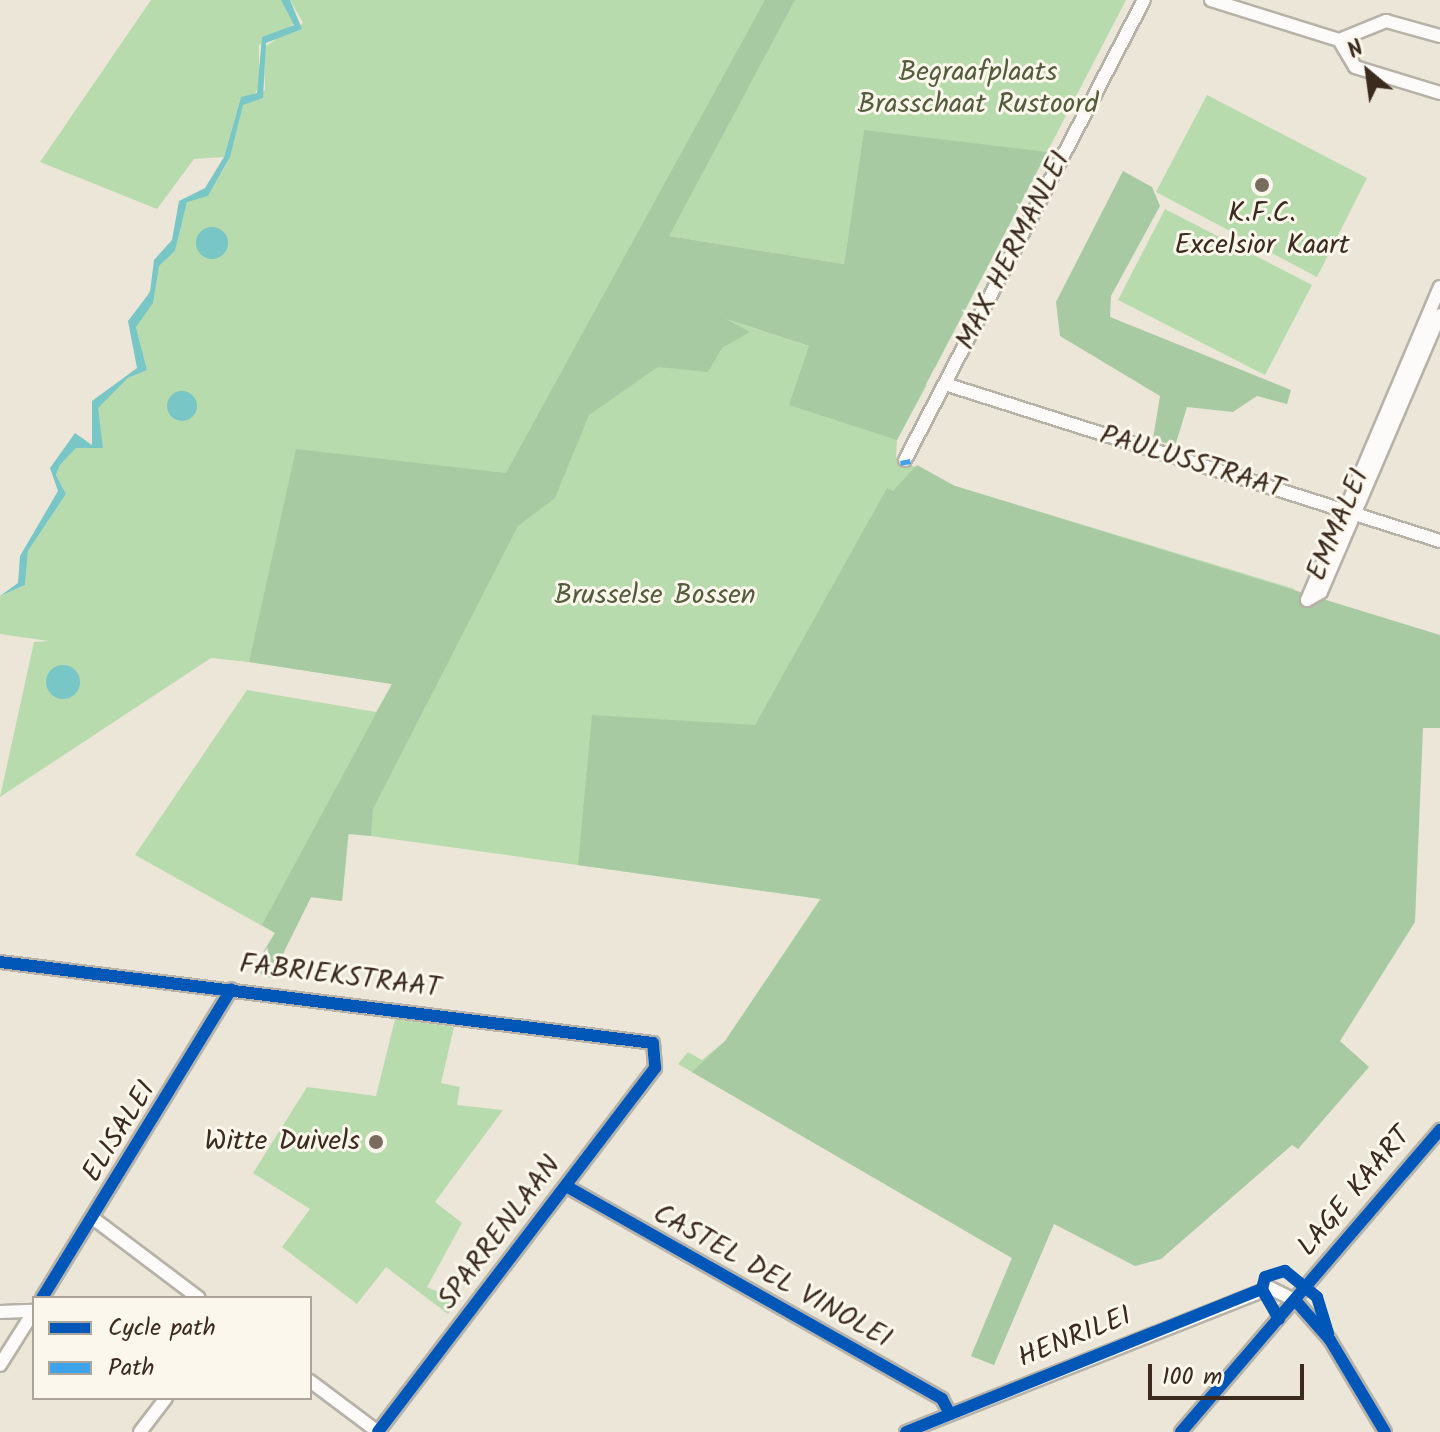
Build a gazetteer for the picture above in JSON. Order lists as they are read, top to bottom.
{
  "streets": {
    "street": [
      "MAX HERMANLEI",
      "PAULUSSTRAAT",
      "EMMALEI",
      "FABRIEKSTRAAT",
      "ELISALEI",
      "LAGE KAART",
      "SPARRENLAAN",
      "CASTEL DEL VINOLEI",
      "HENRILEI"
    ]
  },
  "crossings": [
    ["MAX HERMANLEI", "PAULUSSTRAAT"],
    ["PAULUSSTRAAT", "EMMALEI"],
    ["FABRIEKSTRAAT", "ELISALEI"],
    ["FABRIEKSTRAAT", "SPARRENLAAN"],
    ["LAGE KAART", "HENRILEI"],
    ["SPARRENLAAN", "CASTEL DEL VINOLEI"],
    ["CASTEL DEL VINOLEI", "HENRILEI"]
  ],
  "parks": ["Begraafplaats Brasschaat Rustoord", "Brusselse Bossen"],
  "places": ["K.F.C. Excelsior Kaart", "Witte Duivels"],
  "legend": ["Cycle path", "Path"],
  "scale_bar": "100 m",
  "north": "top left"
}
